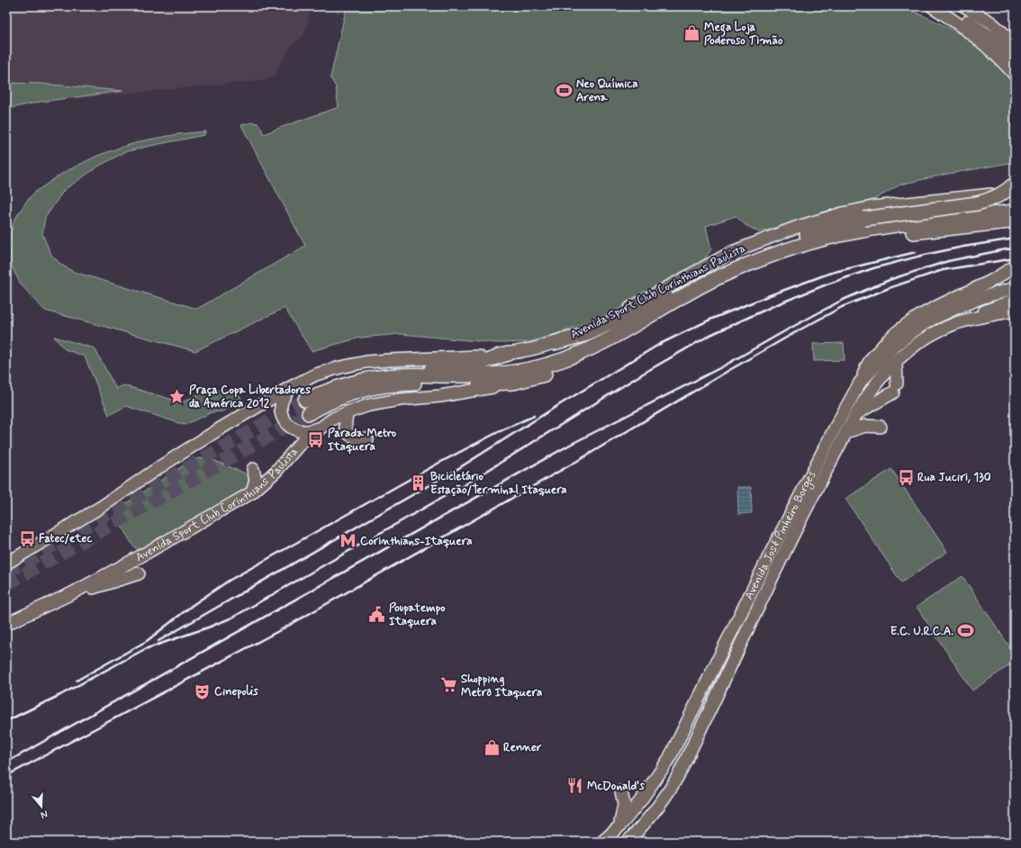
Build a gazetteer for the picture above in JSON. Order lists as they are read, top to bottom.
{
  "streets": {
    "highway": ["Avenida Sport Club Corinthians Paulista"],
    "main road": ["Avenida José Pinheiro Borges"]
  },
  "places": {
    "shop": ["Mega Loja Poderoso Timão", "Renner"],
    "sports": ["Neo Química Arena", "E.C. U.R.C.A."],
    "place": ["Praça Copa Libertadores da América 2012"],
    "bus stop": ["Parada Metro Itaquera", "Rua Juciri, 130", "Fatec/etec"],
    "building": ["Bicicletário Estação/Terminal Itaquera"],
    "metro station": ["Corinthians-Itaquera"],
    "public building": ["Poupatempo Itaquera"],
    "supermarket": ["Shopping Metrô Itaquera"],
    "theatre": ["Cinepolis"],
    "restaurant": ["McDonald's"]
  },
  "north": "bottom"
}
